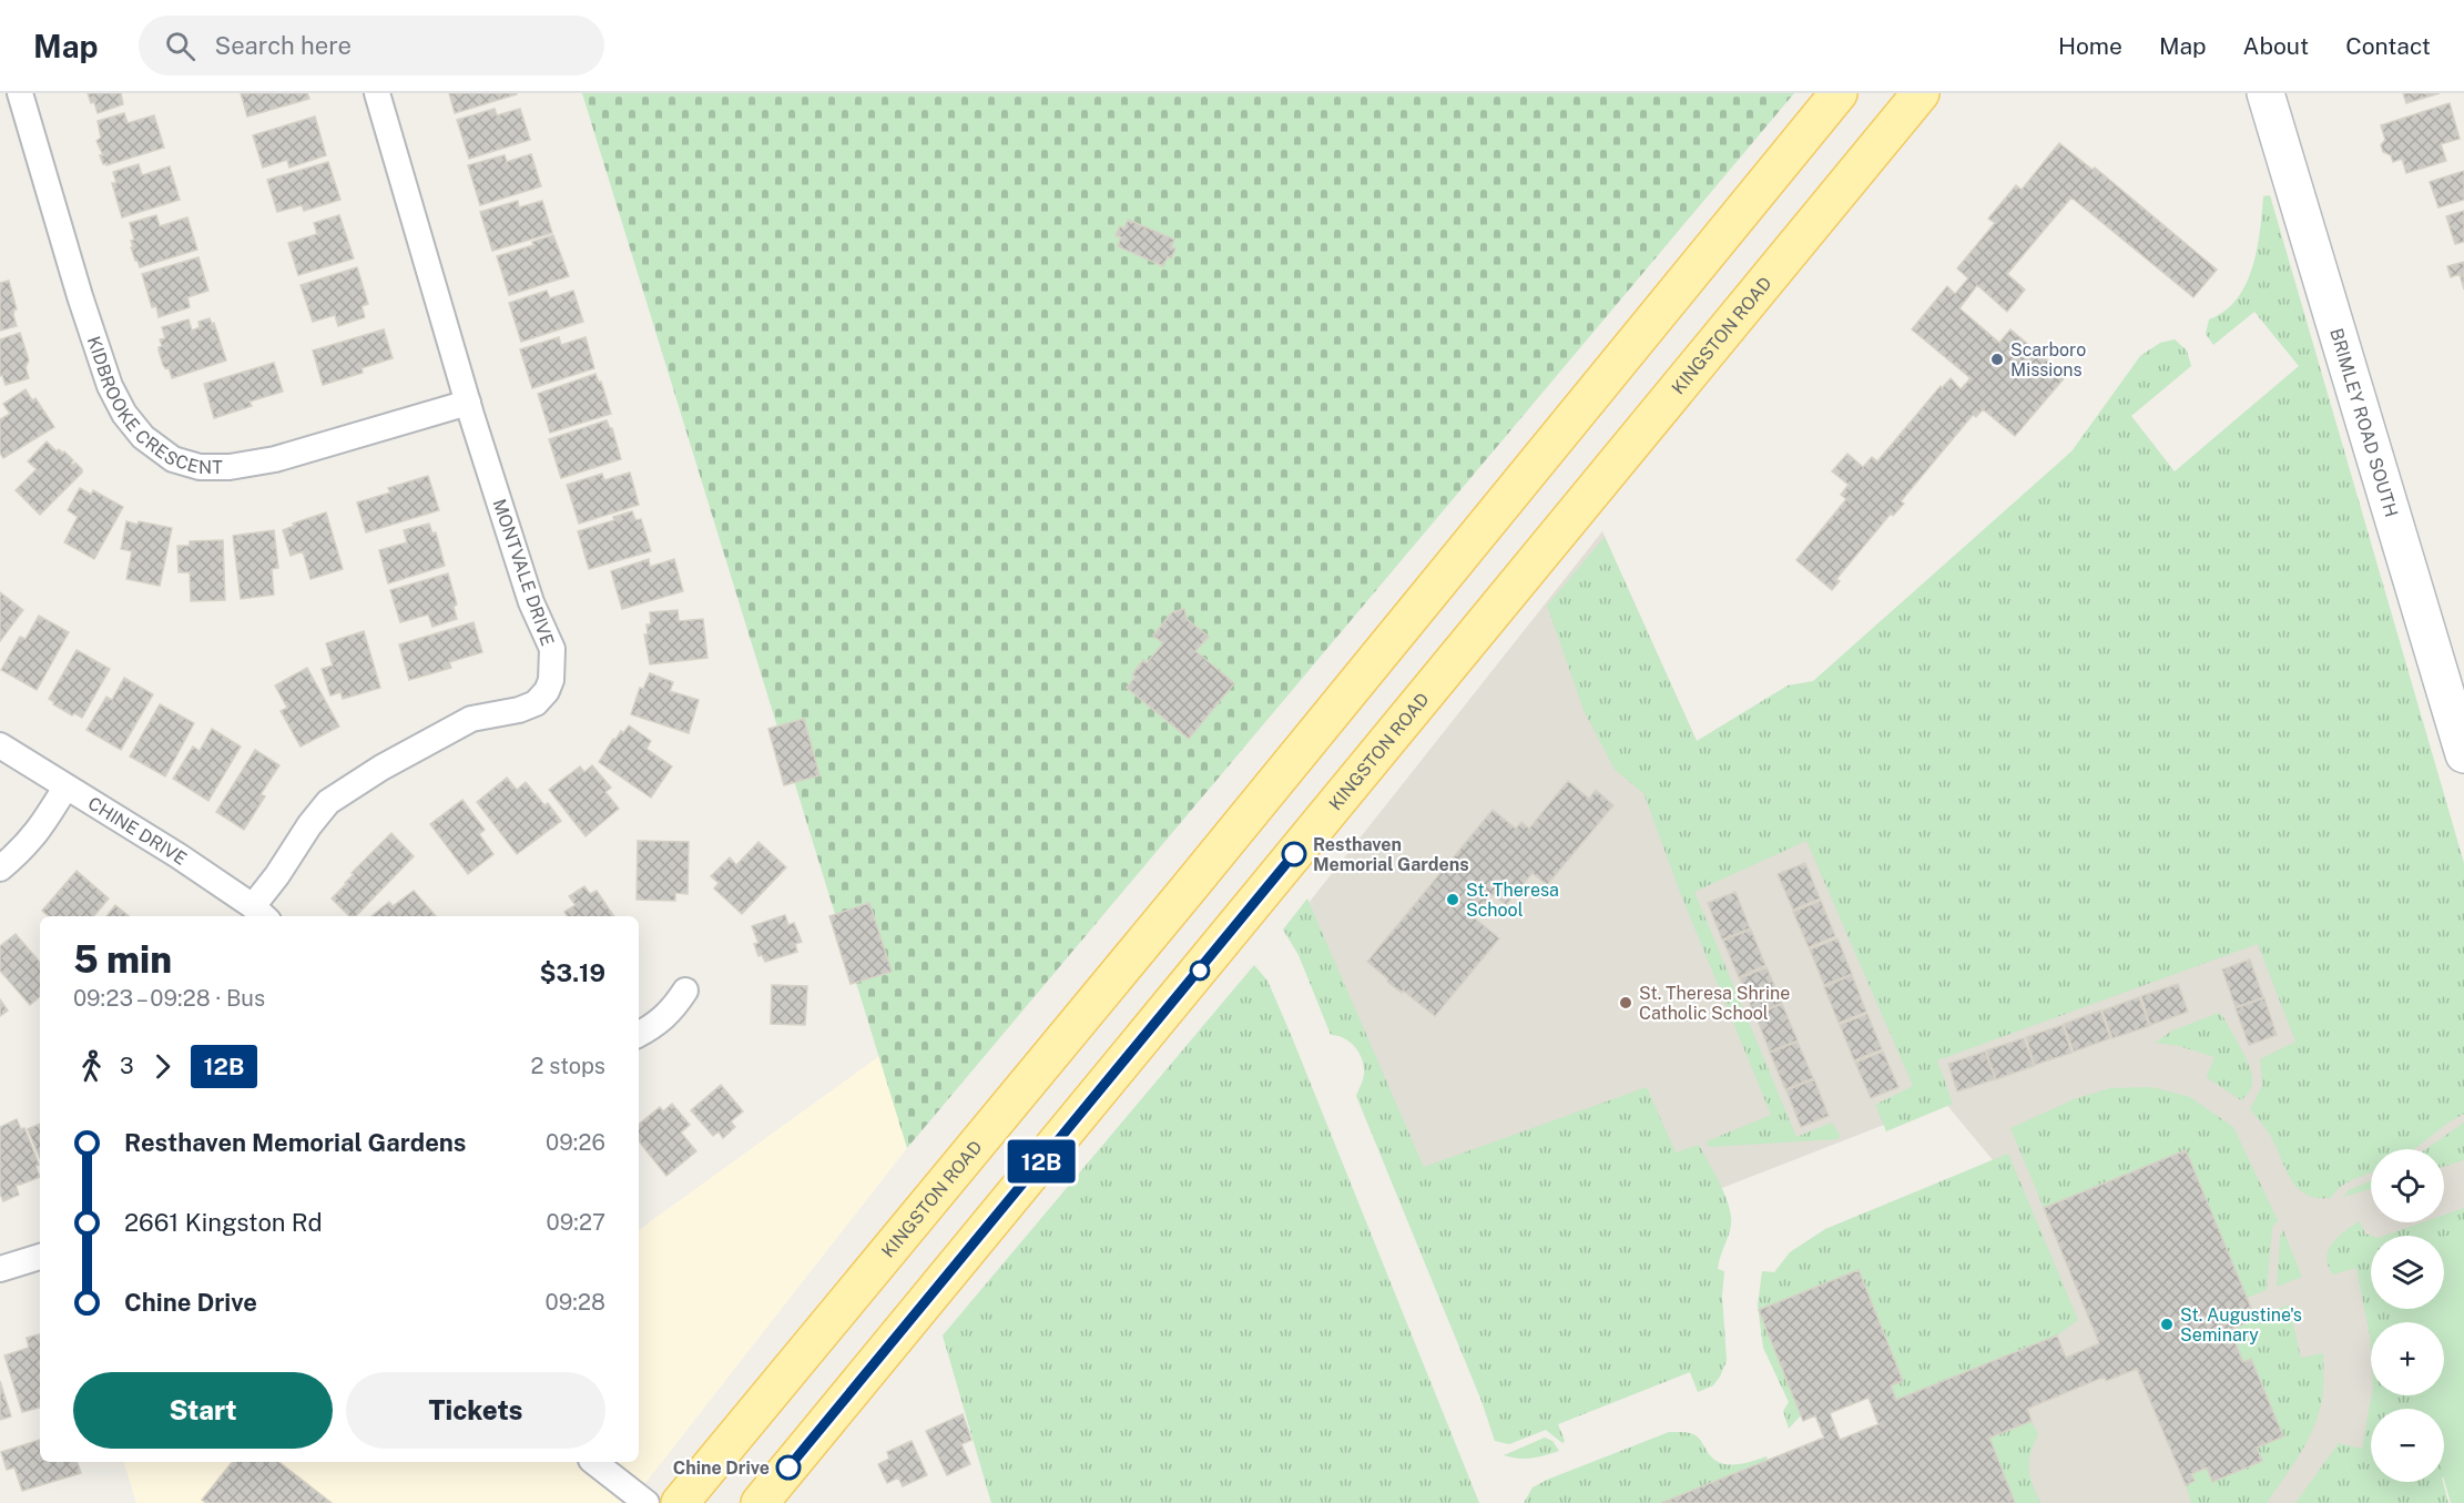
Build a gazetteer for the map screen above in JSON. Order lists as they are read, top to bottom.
{
  "streets": {
    "main road": ["KINGSTON ROAD"],
    "street": [
      "KIDBROOKE CRESCENT",
      "BRIMLEY ROAD SOUTH",
      "MONTVALE DRIVE",
      "CHINE DRIVE"
    ]
  },
  "crossings": [
    ["KIDBROOKE CRESCENT", "MONTVALE DRIVE"],
    ["MONTVALE DRIVE", "CHINE DRIVE"]
  ],
  "places": [
    "Scarboro Missions",
    "Resthaven Memorial Gardens",
    "St. Theresa School",
    "St. Theresa Shrine Catholic School",
    "St. Augustine's Seminary",
    "Chine Drive"
  ],
  "lines": ["bus line 12B"],
  "page": {
    "header": "Map",
    "search": "Search here",
    "nav": [
      "Home",
      "Map",
      "About",
      "Contact"
    ],
    "on_map": "12B",
    "heading": ["5 min", "09:23 – 09:28 · Bus", "$3.19"],
    "legs": ["3", "12B", "2 stops"],
    "list": [
      {
        "name": "Resthaven Memorial Gardens",
        "value": "09:26"
      },
      {
        "name": "2661 Kingston Rd",
        "value": "09:27"
      },
      {
        "name": "Chine Drive",
        "value": "09:28"
      }
    ],
    "map_buttons": ["+", "−"],
    "buttons": ["Start", "Tickets"]
  }
}
